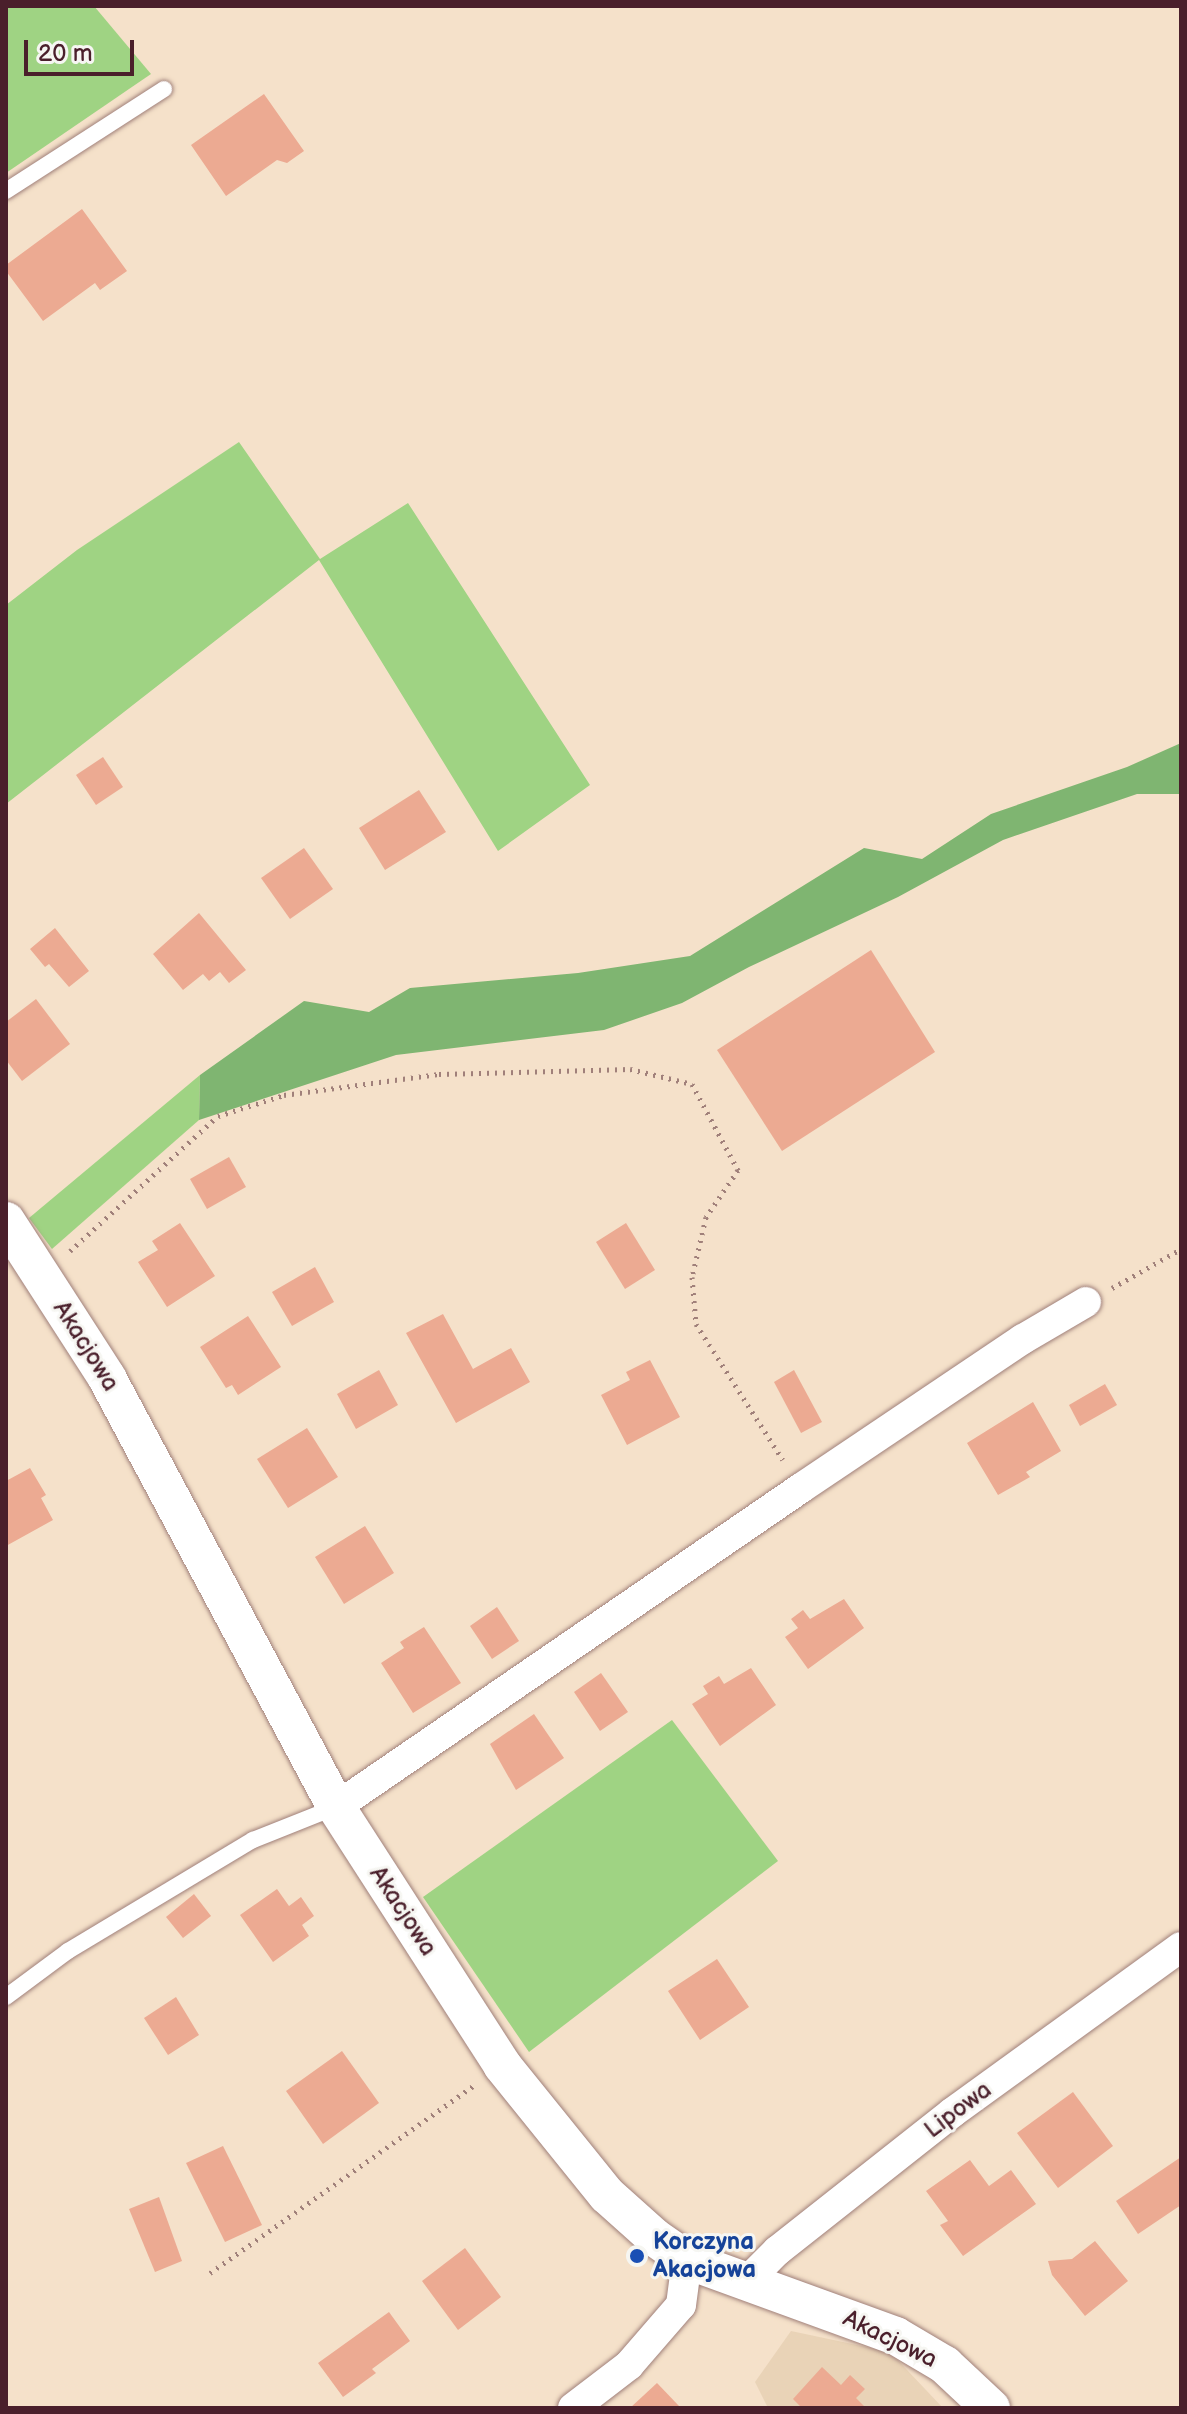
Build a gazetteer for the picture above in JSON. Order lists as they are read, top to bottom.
{
  "streets": {
    "street": ["Akacjowa", "Lipowa"]
  },
  "crossings": [
    ["Akacjowa", "Lipowa"]
  ],
  "places": ["Korczyna Akacjowa"],
  "scale_bar": "20 m"
}
